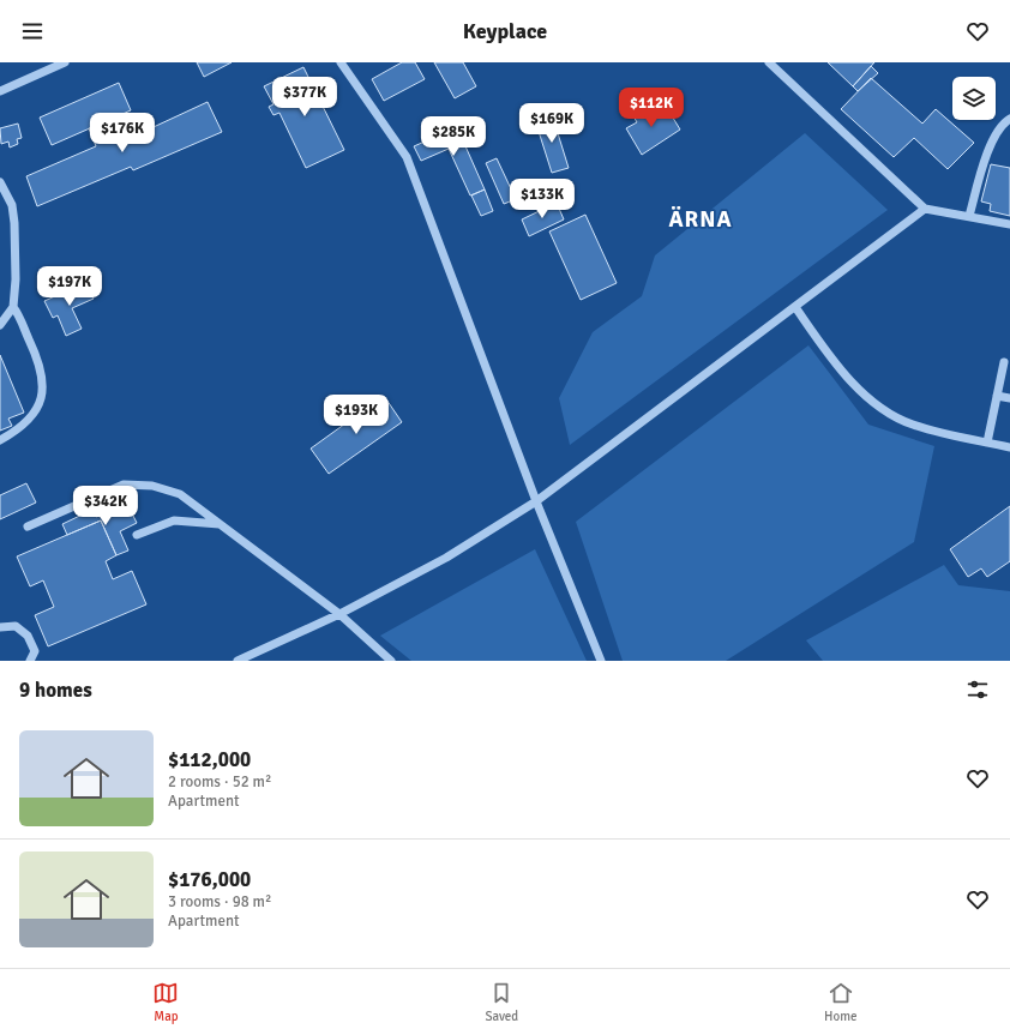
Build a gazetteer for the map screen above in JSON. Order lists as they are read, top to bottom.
{
  "districts": ["ÄRNA"],
  "page": {
    "header": "Keyplace",
    "price": [
      "$377K",
      "$112K",
      "$169K",
      "$176K",
      "$285K",
      "$133K",
      "$197K",
      "$193K",
      "$342K"
    ],
    "heading": "9 homes",
    "list": [
      {
        "name": "$112,000",
        "note": "2 rooms · 52 m² · Apartment"
      },
      {
        "name": "$176,000",
        "note": "3 rooms · 98 m² · Apartment"
      }
    ],
    "tabs": ["Map", "Saved", "Home"]
  }
}
